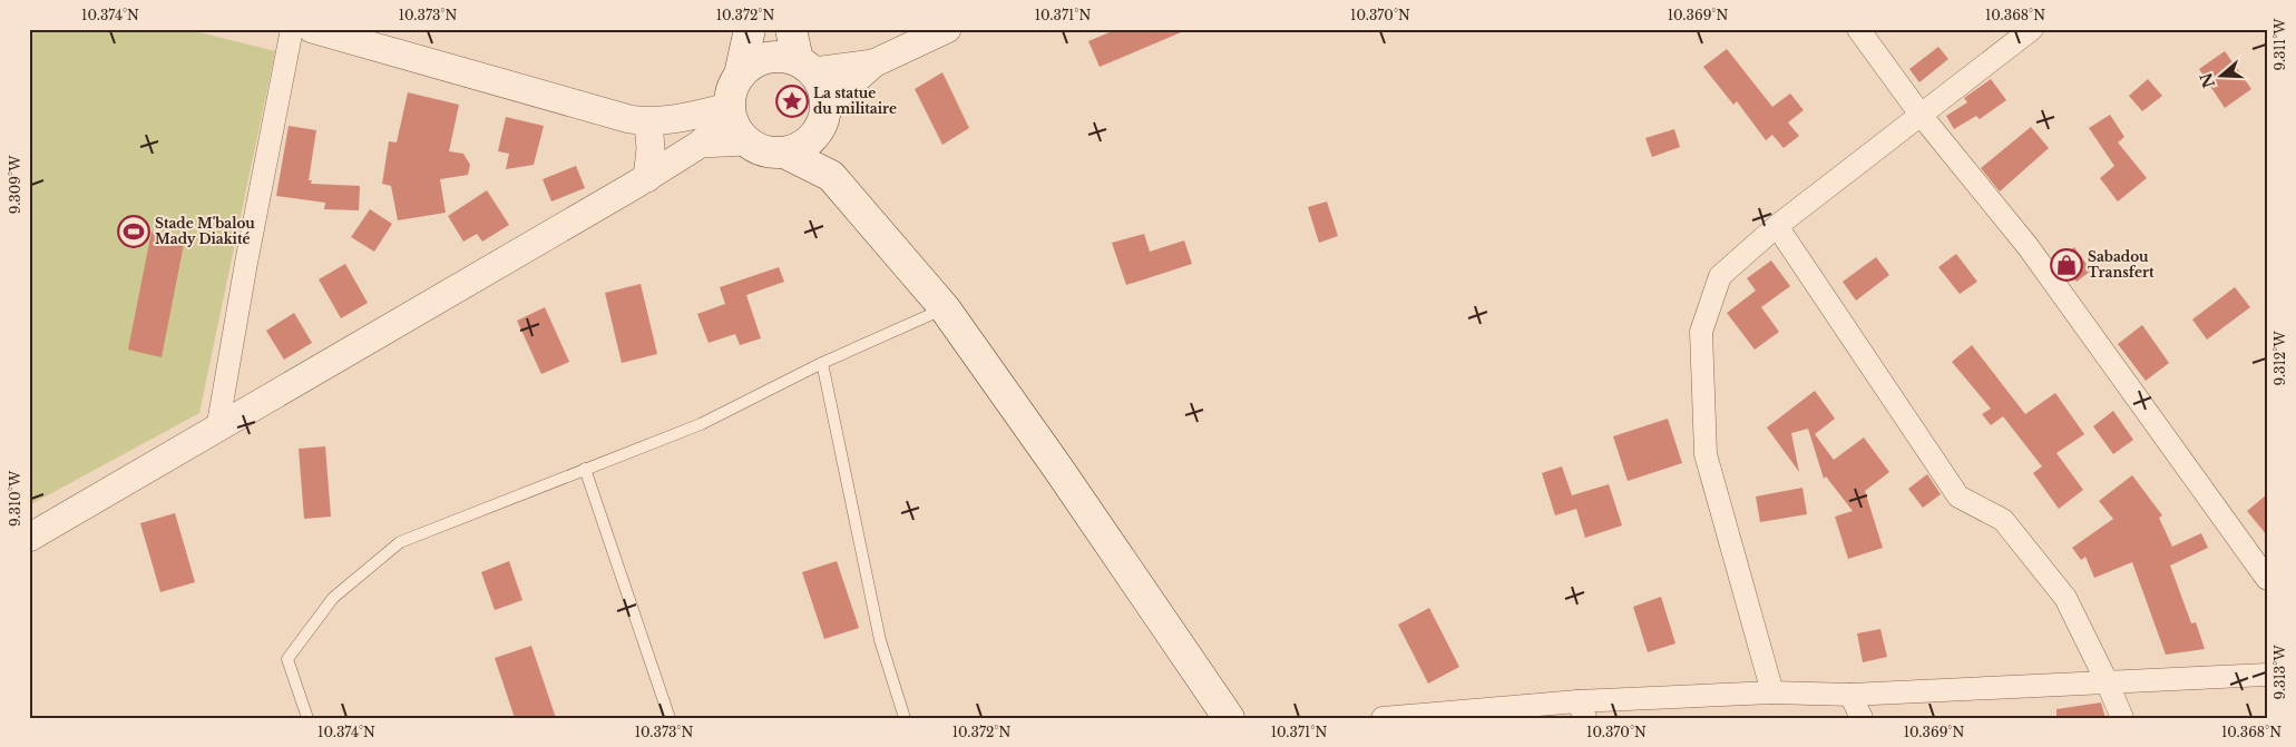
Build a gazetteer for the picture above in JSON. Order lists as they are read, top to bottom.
{
  "places": {
    "place": ["La statue du militaire"],
    "sports": ["Stade M'balou Mady Diakité"],
    "shop": ["Sabadou Transfert"]
  },
  "north": "left",
  "coordinates": [
    "10.374°N",
    "10.373°N",
    "10.372°N",
    "10.371°N",
    "10.370°N",
    "10.369°N",
    "10.368°N",
    "9.311°W",
    "9.309°W",
    "9.312°W",
    "9.310°W",
    "9.313°W"
  ]
}
